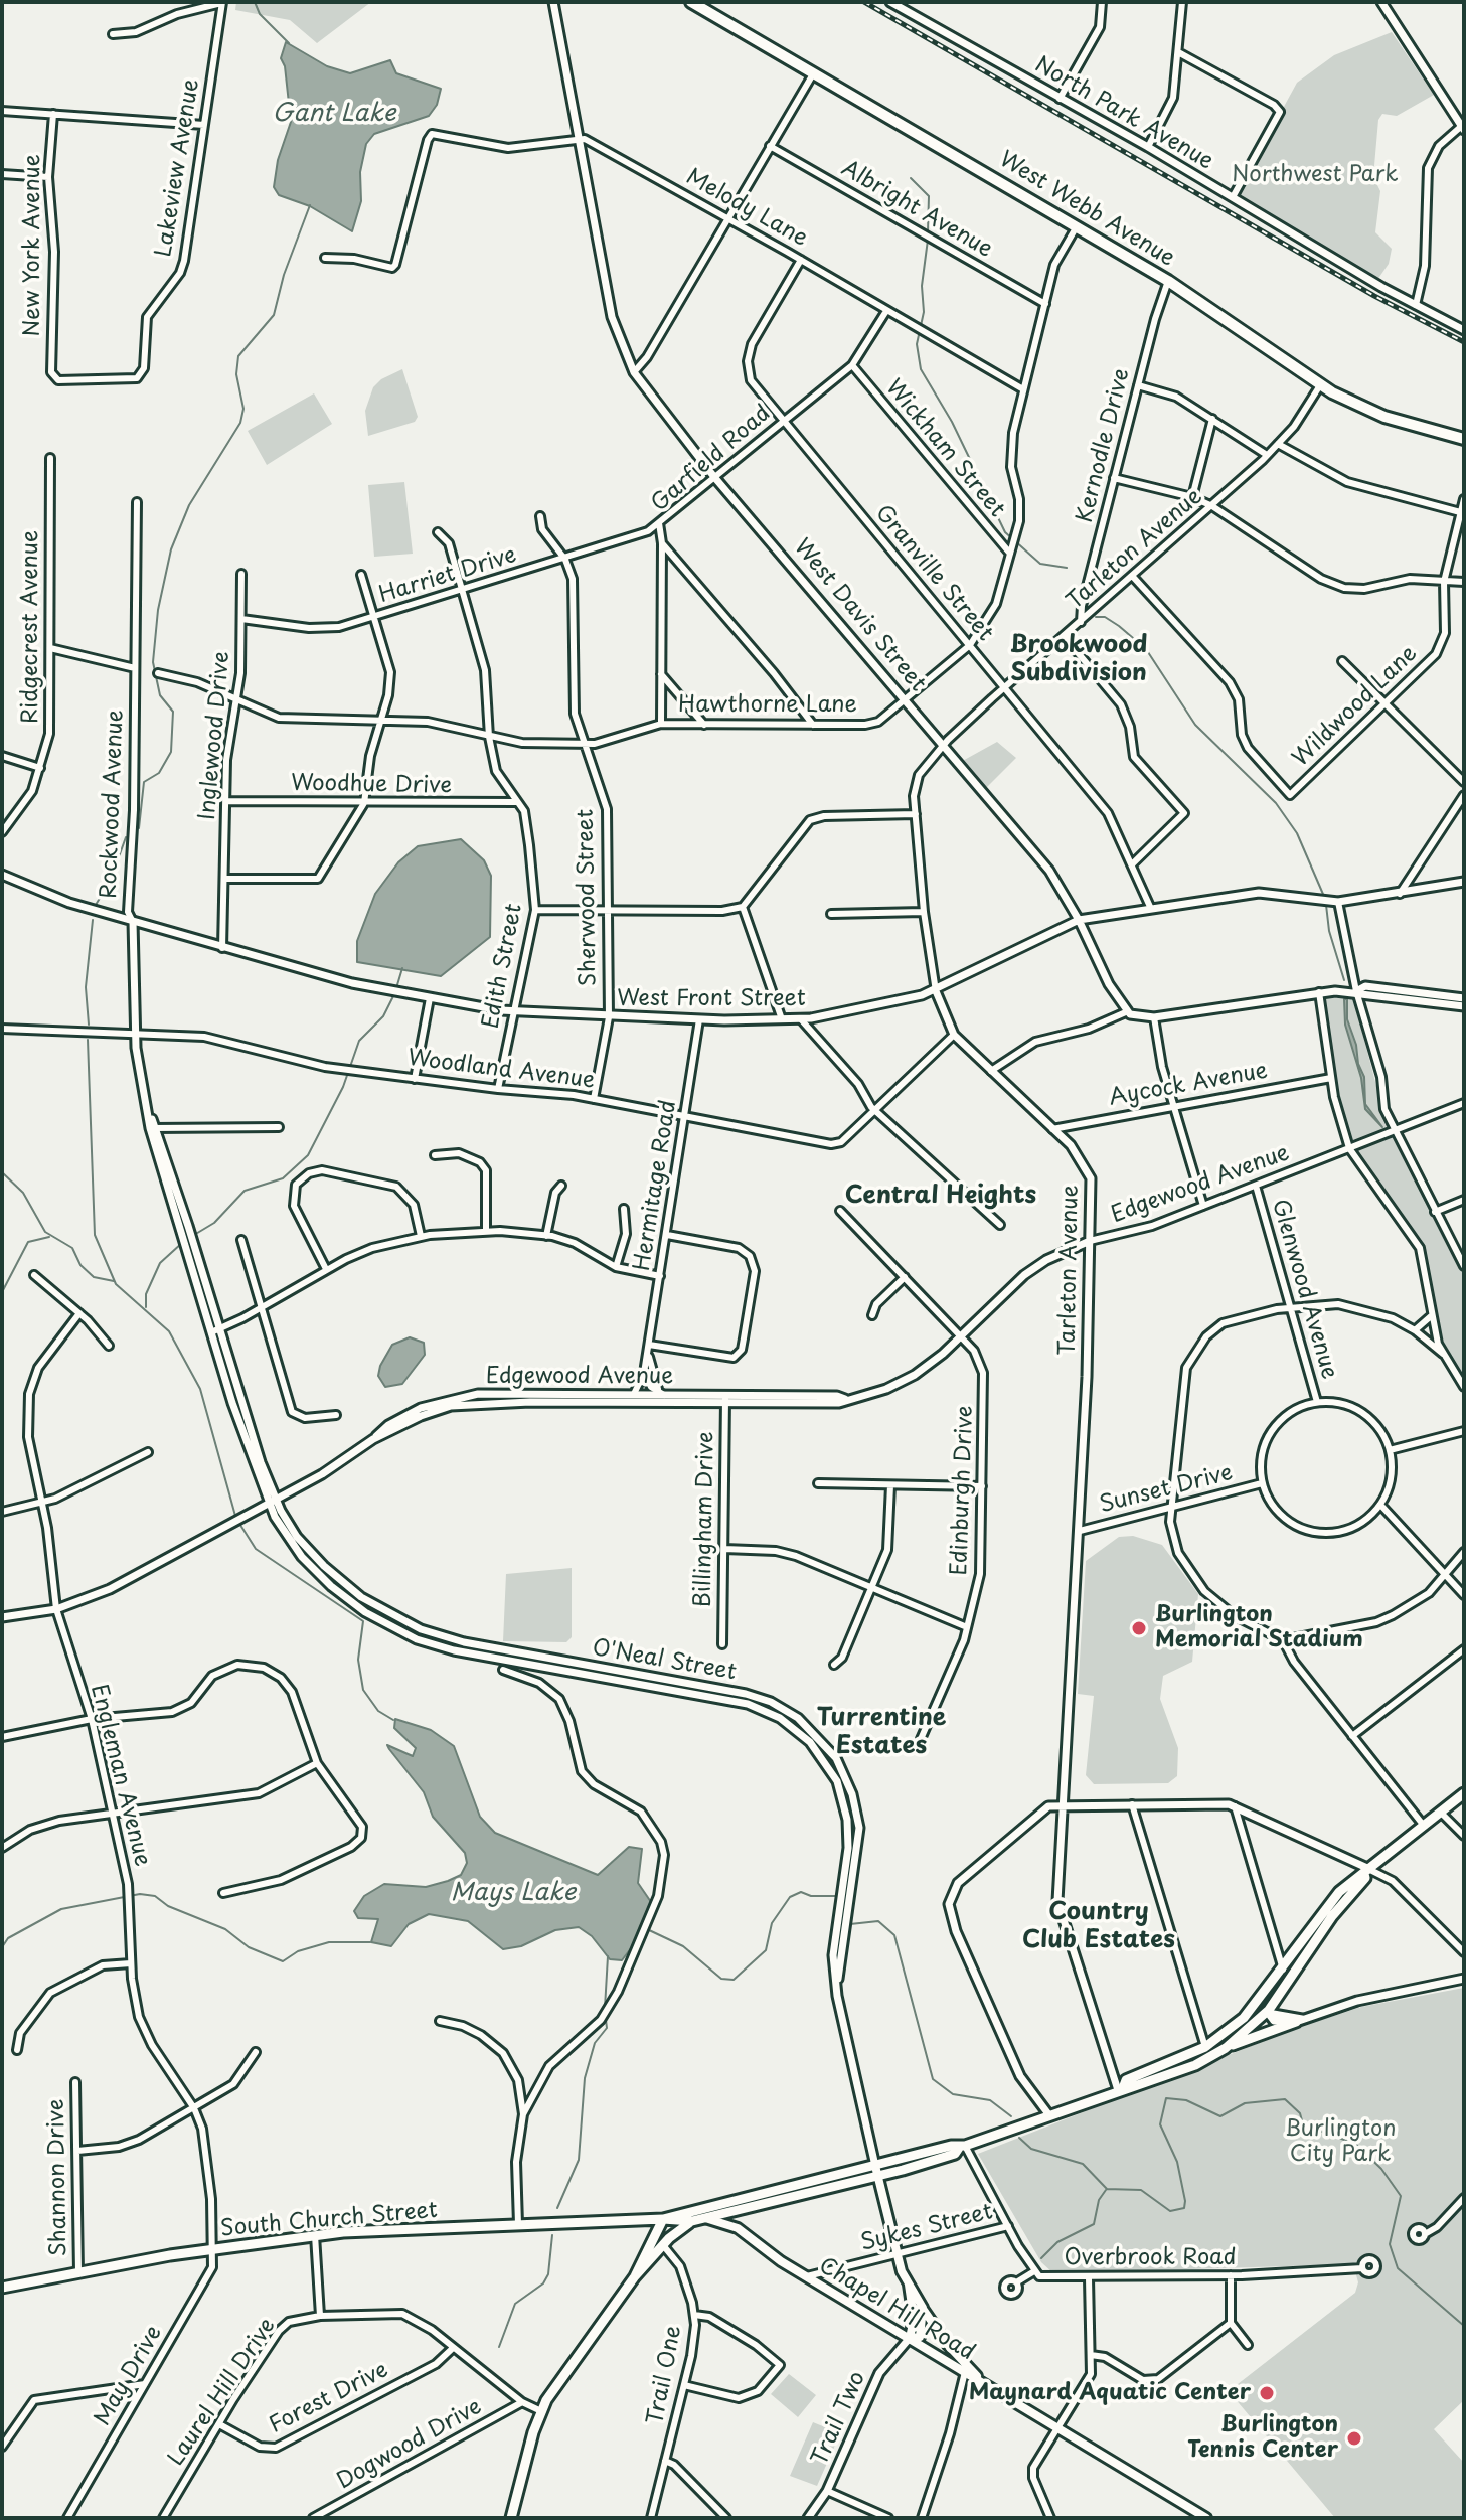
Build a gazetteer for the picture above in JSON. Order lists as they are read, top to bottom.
{
  "streets": {
    "highway": ["West Webb Avenue"],
    "main road": ["South Church Street", "Chapel Hill Road"],
    "street": [
      "North Park Avenue",
      "Lakeview Avenue",
      "Melody Lane",
      "Albright Avenue",
      "New York Avenue",
      "Kernodle Drive",
      "Wickham Street",
      "Garfield Road",
      "Tarleton Avenue",
      "Granville Street",
      "Harriet Drive",
      "West Davis Street",
      "Ridgecrest Avenue",
      "Hawthorne Lane",
      "Wildwood Lane",
      "Inglewood Drive",
      "Woodhue Drive",
      "Rockwood Avenue",
      "Sherwood Street",
      "Edith Street",
      "West Front Street",
      "Woodland Avenue",
      "Aycock Avenue",
      "Edgewood Avenue",
      "Hermitage Road",
      "Glenwood Avenue",
      "Sunset Drive",
      "Edinburgh Drive",
      "Billingham Drive",
      "O'Neal Street",
      "Engleman Avenue",
      "Shannon Drive",
      "Sykes Street",
      "Overbrook Road",
      "Trail One",
      "May Drive",
      "Laurel Hill Drive",
      "Forest Drive",
      "Trail Two",
      "Dogwood Drive"
    ]
  },
  "crossings": [
    ["Lakeview Avenue", "New York Avenue"],
    ["Melody Lane", "Garfield Road"],
    ["Melody Lane", "Granville Street"],
    ["Melody Lane", "West Davis Street"],
    ["Melody Lane", "Hawthorne Lane"],
    ["Albright Avenue", "Hawthorne Lane"],
    ["West Webb Avenue", "Kernodle Drive"],
    ["West Webb Avenue", "Tarleton Avenue"],
    ["West Webb Avenue", "Hawthorne Lane"],
    ["Kernodle Drive", "Tarleton Avenue"],
    ["Wickham Street", "Garfield Road"],
    ["Wickham Street", "Hawthorne Lane"],
    ["Garfield Road", "Granville Street"],
    ["Garfield Road", "Harriet Drive"],
    ["Garfield Road", "West Davis Street"],
    ["Garfield Road", "Hawthorne Lane"],
    ["Tarleton Avenue", "Granville Street"],
    ["Tarleton Avenue", "West Davis Street"],
    ["Tarleton Avenue", "Wildwood Lane"],
    ["Tarleton Avenue", "West Front Street"],
    ["Tarleton Avenue", "Woodland Avenue"],
    ["Tarleton Avenue", "Aycock Avenue"],
    ["Tarleton Avenue", "Edgewood Avenue"],
    ["Tarleton Avenue", "Sunset Drive"],
    ["Tarleton Avenue", "South Church Street"],
    ["Granville Street", "Hawthorne Lane"],
    ["Granville Street", "West Front Street"],
    ["Harriet Drive", "Inglewood Drive"],
    ["Harriet Drive", "Sherwood Street"],
    ["Harriet Drive", "Edith Street"],
    ["West Davis Street", "Hawthorne Lane"],
    ["West Davis Street", "West Front Street"],
    ["Hawthorne Lane", "Inglewood Drive"],
    ["Hawthorne Lane", "Sherwood Street"],
    ["Hawthorne Lane", "Edith Street"],
    ["Inglewood Drive", "Woodhue Drive"],
    ["Inglewood Drive", "West Front Street"],
    ["Woodhue Drive", "Edith Street"],
    ["Rockwood Avenue", "West Front Street"],
    ["Rockwood Avenue", "Woodland Avenue"],
    ["Rockwood Avenue", "Edgewood Avenue"],
    ["Rockwood Avenue", "O'Neal Street"],
    ["Sherwood Street", "West Front Street"],
    ["Sherwood Street", "Woodland Avenue"],
    ["Edith Street", "West Front Street"],
    ["Edith Street", "Woodland Avenue"],
    ["West Front Street", "Hermitage Road"],
    ["Woodland Avenue", "Hermitage Road"],
    ["Edgewood Avenue", "Hermitage Road"],
    ["Edgewood Avenue", "Glenwood Avenue"],
    ["Edgewood Avenue", "Edinburgh Drive"],
    ["Edgewood Avenue", "Billingham Drive"],
    ["Edgewood Avenue", "O'Neal Street"],
    ["Edgewood Avenue", "Engleman Avenue"],
    ["Glenwood Avenue", "Sunset Drive"],
    ["O'Neal Street", "South Church Street"],
    ["Engleman Avenue", "South Church Street"],
    ["Engleman Avenue", "May Drive"],
    ["Shannon Drive", "South Church Street"],
    ["South Church Street", "Overbrook Road"],
    ["South Church Street", "Chapel Hill Road"],
    ["South Church Street", "May Drive"],
    ["Sykes Street", "Overbrook Road"],
    ["Sykes Street", "Chapel Hill Road"],
    ["Chapel Hill Road", "Trail Two"],
    ["Laurel Hill Drive", "Forest Drive"],
    ["Laurel Hill Drive", "Dogwood Drive"]
  ],
  "districts": [
    "Brookwood Subdivision",
    "Central Heights",
    "Turrentine Estates",
    "Country Club Estates"
  ],
  "water": ["Gant Lake", "Mays Lake"],
  "parks": ["Northwest Park", "Burlington City Park"],
  "places": ["Burlington Memorial Stadium", "Maynard Aquatic Center", "Burlington Tennis Center"]
}
